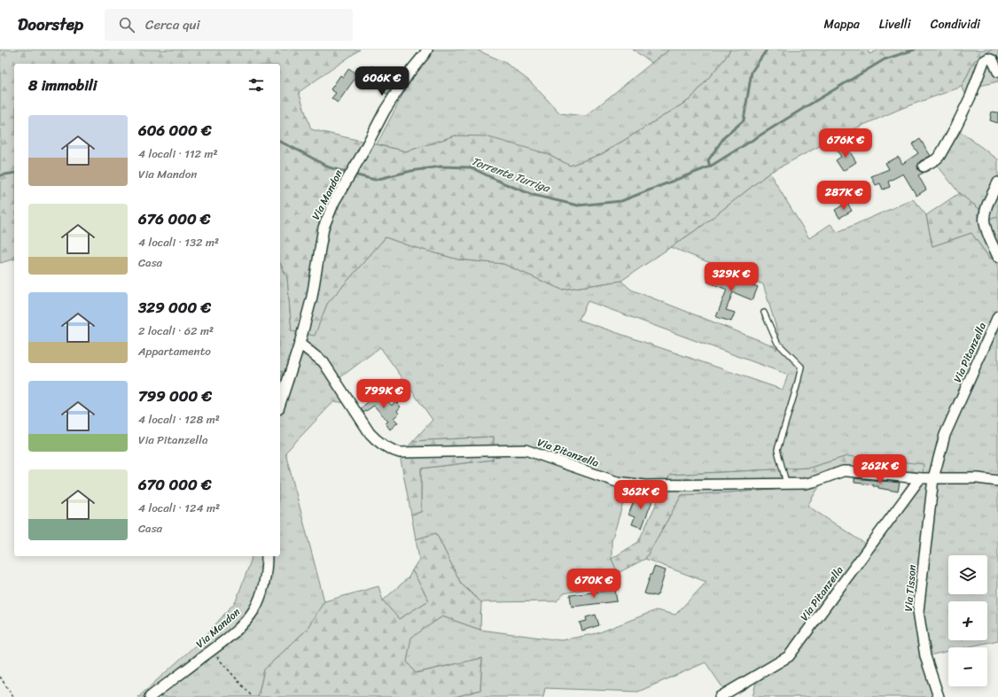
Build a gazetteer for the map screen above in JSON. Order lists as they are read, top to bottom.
{
  "streets": {
    "street": ["Via Mandon", "Via Pitanzella", "Via Tisson"]
  },
  "crossings": [
    ["Via Mandon", "Via Pitanzella"],
    ["Via Pitanzella", "Via Tisson"]
  ],
  "water": ["Torrente Turriga"],
  "page": {
    "header": "Doorstep",
    "search": "Cerca qui",
    "nav": ["Mappa", "Livelli", "Condividi"],
    "heading": "8 immobili",
    "price": [
      "606K €",
      "676K €",
      "287K €",
      "329K €",
      "799K €",
      "262K €",
      "362K €",
      "670K €"
    ],
    "list": [
      {
        "name": "606 000 €",
        "note": "4 locali · 112 m² · Via Mandon"
      },
      {
        "name": "676 000 €",
        "note": "4 locali · 132 m² · Casa"
      },
      {
        "name": "329 000 €",
        "note": "2 locali · 62 m² · Appartamento"
      },
      {
        "name": "799 000 €",
        "note": "4 locali · 128 m² · Via Pitanzella"
      },
      {
        "name": "670 000 €",
        "note": "4 locali · 124 m² · Casa"
      }
    ],
    "map_buttons": ["+", "−"]
  }
}
